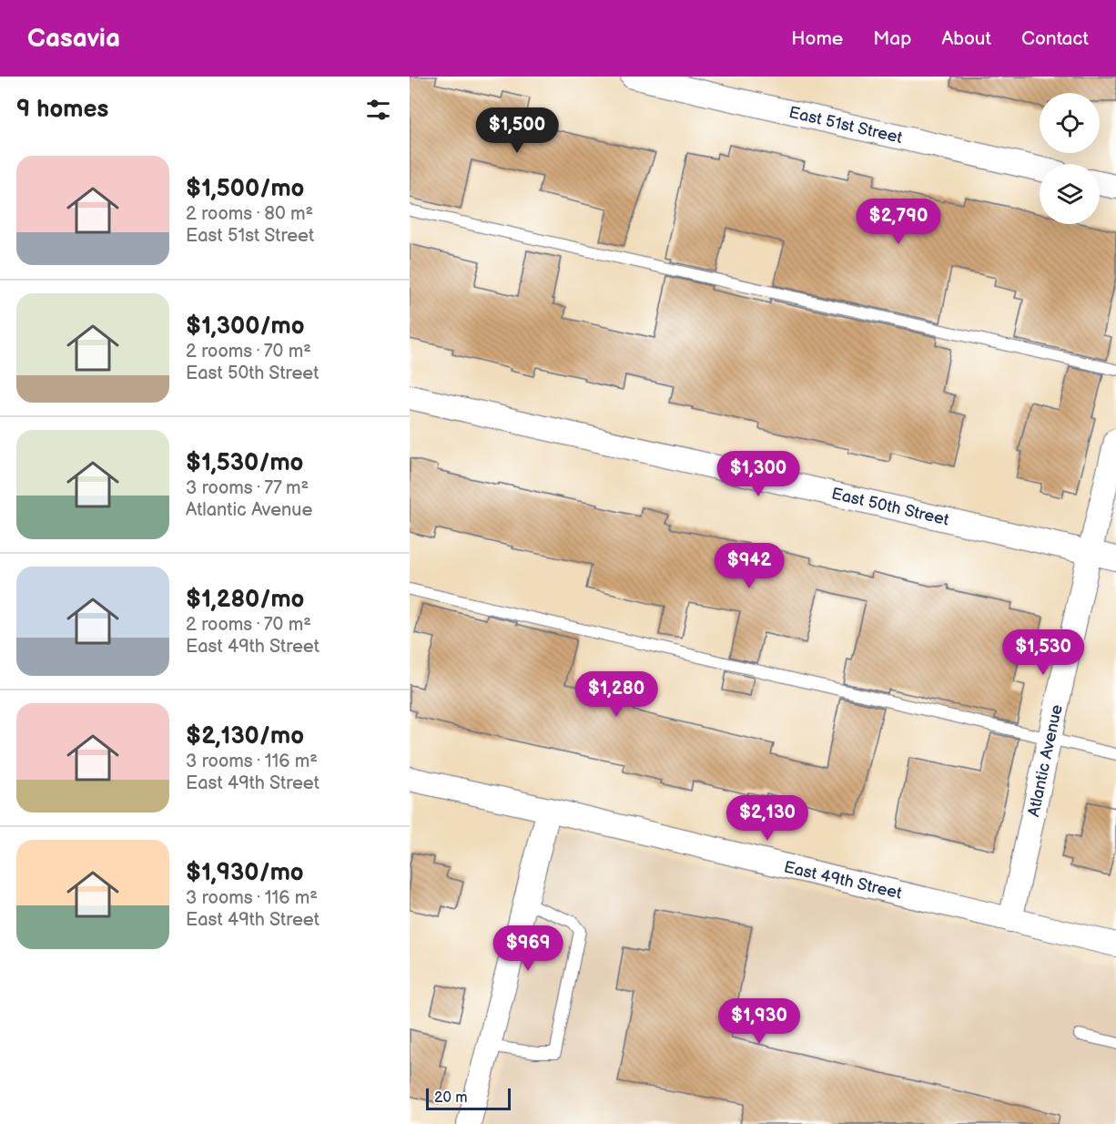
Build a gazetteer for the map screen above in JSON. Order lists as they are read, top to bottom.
{
  "streets": {
    "street": [
      "East 51st Street",
      "East 50th Street",
      "Atlantic Avenue",
      "East 49th Street"
    ]
  },
  "crossings": [
    ["East 50th Street", "Atlantic Avenue"],
    ["Atlantic Avenue", "East 49th Street"]
  ],
  "scale_bar": "20 m",
  "page": {
    "header": "Casavia",
    "nav": [
      "Home",
      "Map",
      "About",
      "Contact"
    ],
    "heading": "9 homes",
    "price": [
      "$1,500",
      "$2,790",
      "$1,300",
      "$942",
      "$1,530",
      "$1,280",
      "$2,130",
      "$969",
      "$1,930"
    ],
    "list": [
      {
        "name": "$1,500/mo",
        "note": "2 rooms · 80 m² · East 51st Street"
      },
      {
        "name": "$1,300/mo",
        "note": "2 rooms · 70 m² · East 50th Street"
      },
      {
        "name": "$1,530/mo",
        "note": "3 rooms · 77 m² · Atlantic Avenue"
      },
      {
        "name": "$1,280/mo",
        "note": "2 rooms · 70 m² · East 49th Street"
      },
      {
        "name": "$2,130/mo",
        "note": "3 rooms · 116 m² · East 49th Street"
      },
      {
        "name": "$1,930/mo",
        "note": "3 rooms · 116 m² · East 49th Street"
      }
    ],
    "scale": "20 m"
  }
}
